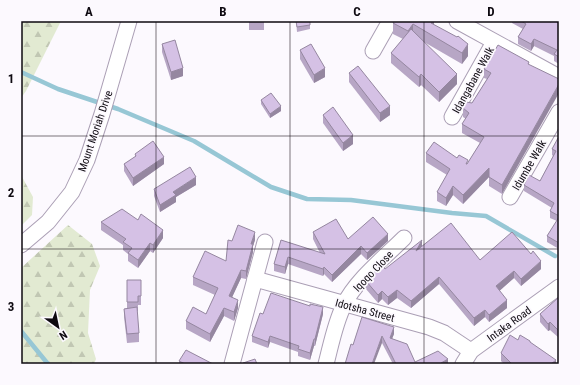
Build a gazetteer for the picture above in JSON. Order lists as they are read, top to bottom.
{
  "streets": {
    "street": [
      "Idangabane Walk",
      "Mount Moriah Drive",
      "Idumbe Walk",
      "Iqoqo Close",
      "Idotsha Street",
      "Intaka Road"
    ]
  },
  "crossings": [
    ["Iqoqo Close", "Idotsha Street"],
    ["Idotsha Street", "Intaka Road"]
  ],
  "north": "bottom right",
  "grid": {
    "columns": [
      "A",
      "B",
      "C",
      "D"
    ],
    "rows": ["1", "2", "3"]
  }
}
